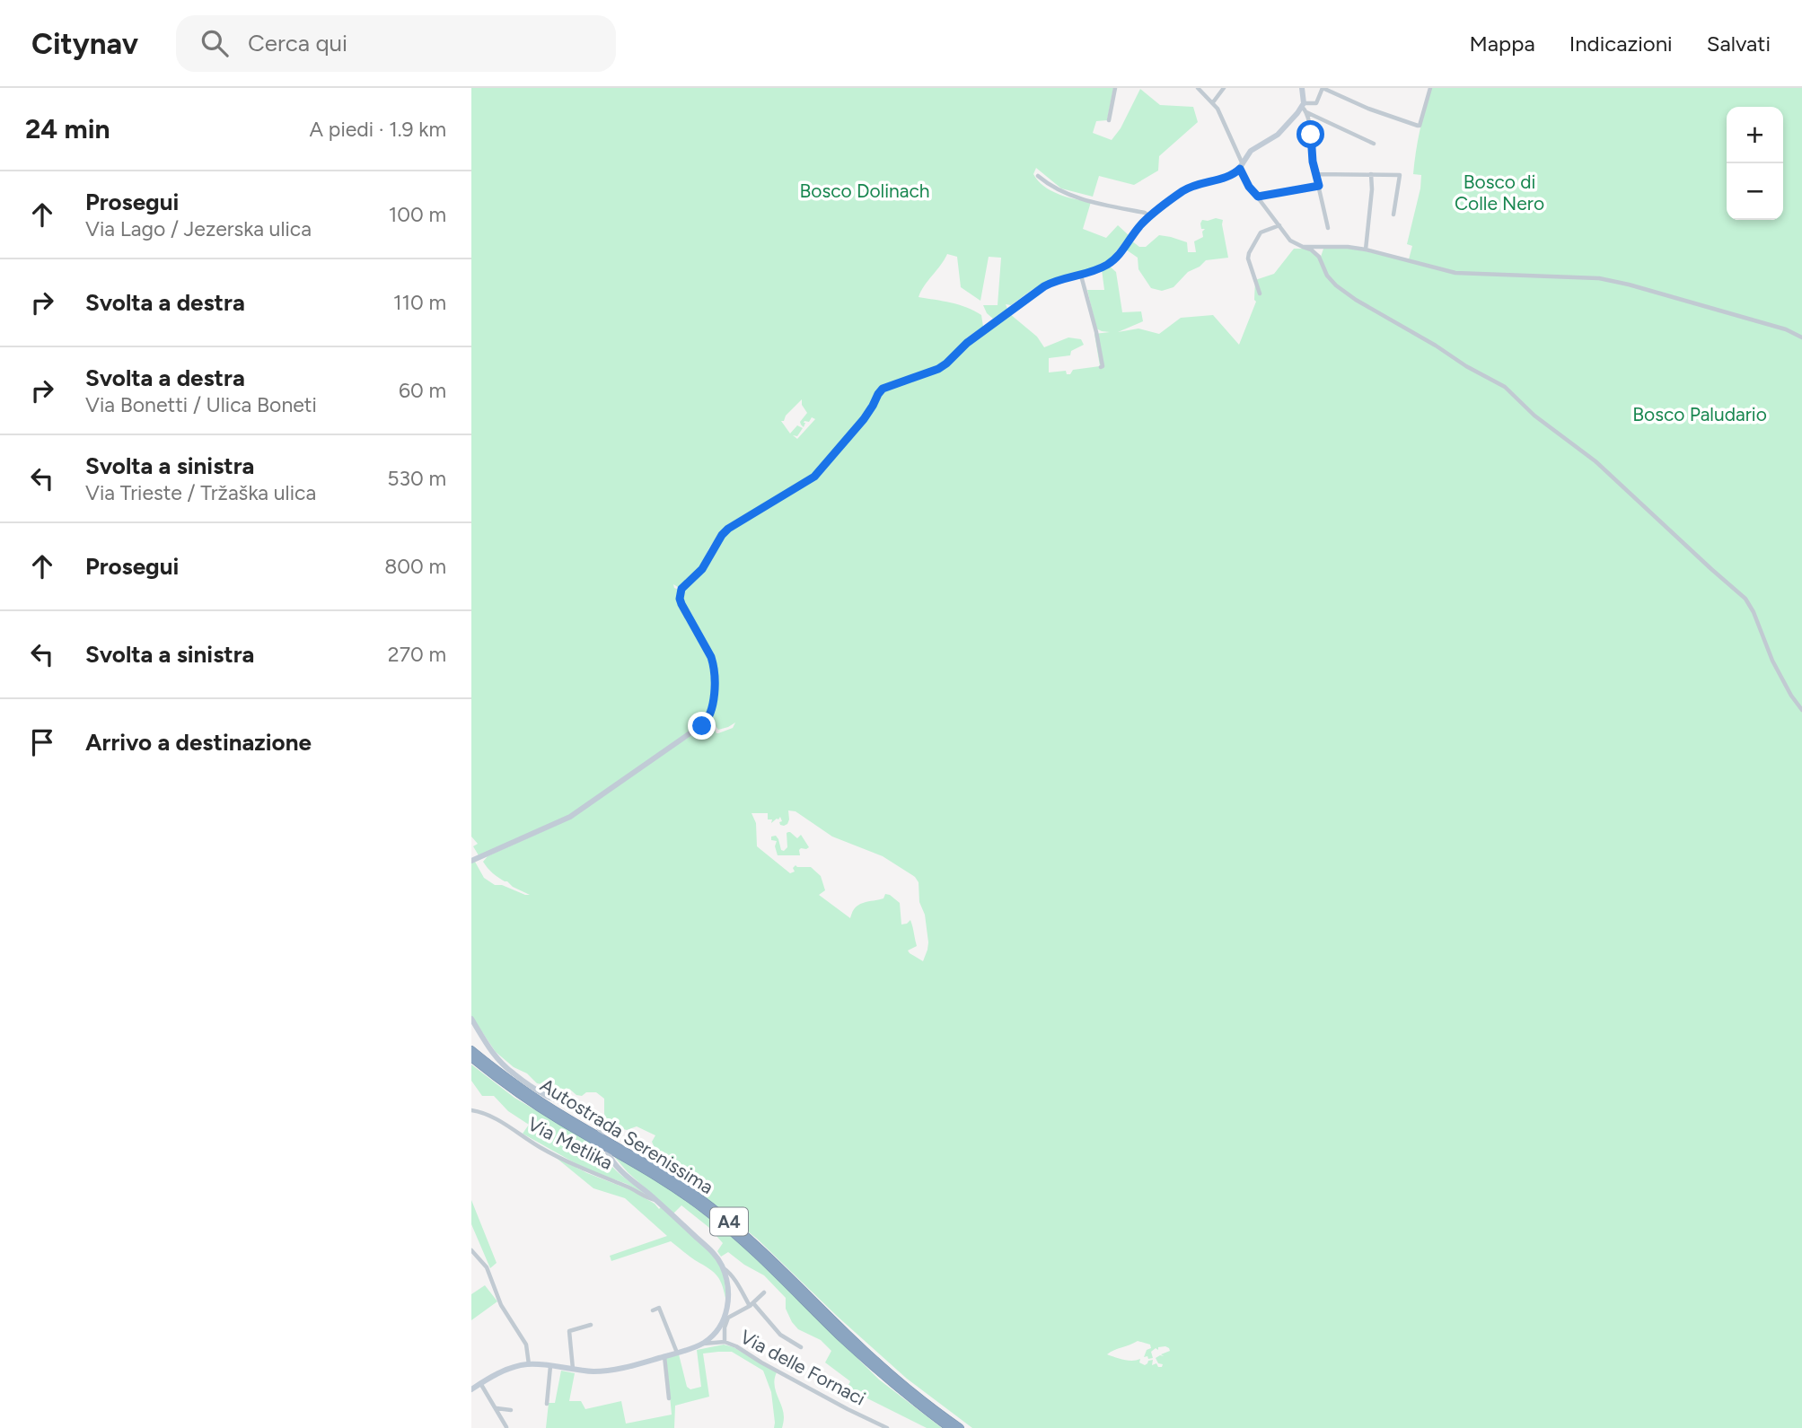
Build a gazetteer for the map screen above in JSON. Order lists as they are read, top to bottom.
{
  "streets": {
    "highway": ["Autostrada Serenissima", "A4"],
    "street": ["Via Metlika", "Via delle Fornaci"]
  },
  "parks": ["Bosco di Colle Nero", "Bosco Dolinach", "Bosco Paludario"],
  "page": {
    "header": "Citynav",
    "search": "Cerca qui",
    "nav": ["Mappa", "Indicazioni", "Salvati"],
    "heading": ["24 min", "A piedi · 1.9 km"],
    "map_buttons": ["+", "−"],
    "list": [
      ["Prosegui", "Via Lago / Jezerska ulica", "100 m"],
      ["Svolta a destra", "110 m"],
      ["Svolta a destra", "Via Bonetti / Ulica Boneti", "60 m"],
      ["Svolta a sinistra", "Via Trieste / Tržaška ulica", "530 m"],
      ["Prosegui", "800 m"],
      ["Svolta a sinistra", "270 m"],
      "Arrivo a destinazione"
    ]
  }
}
